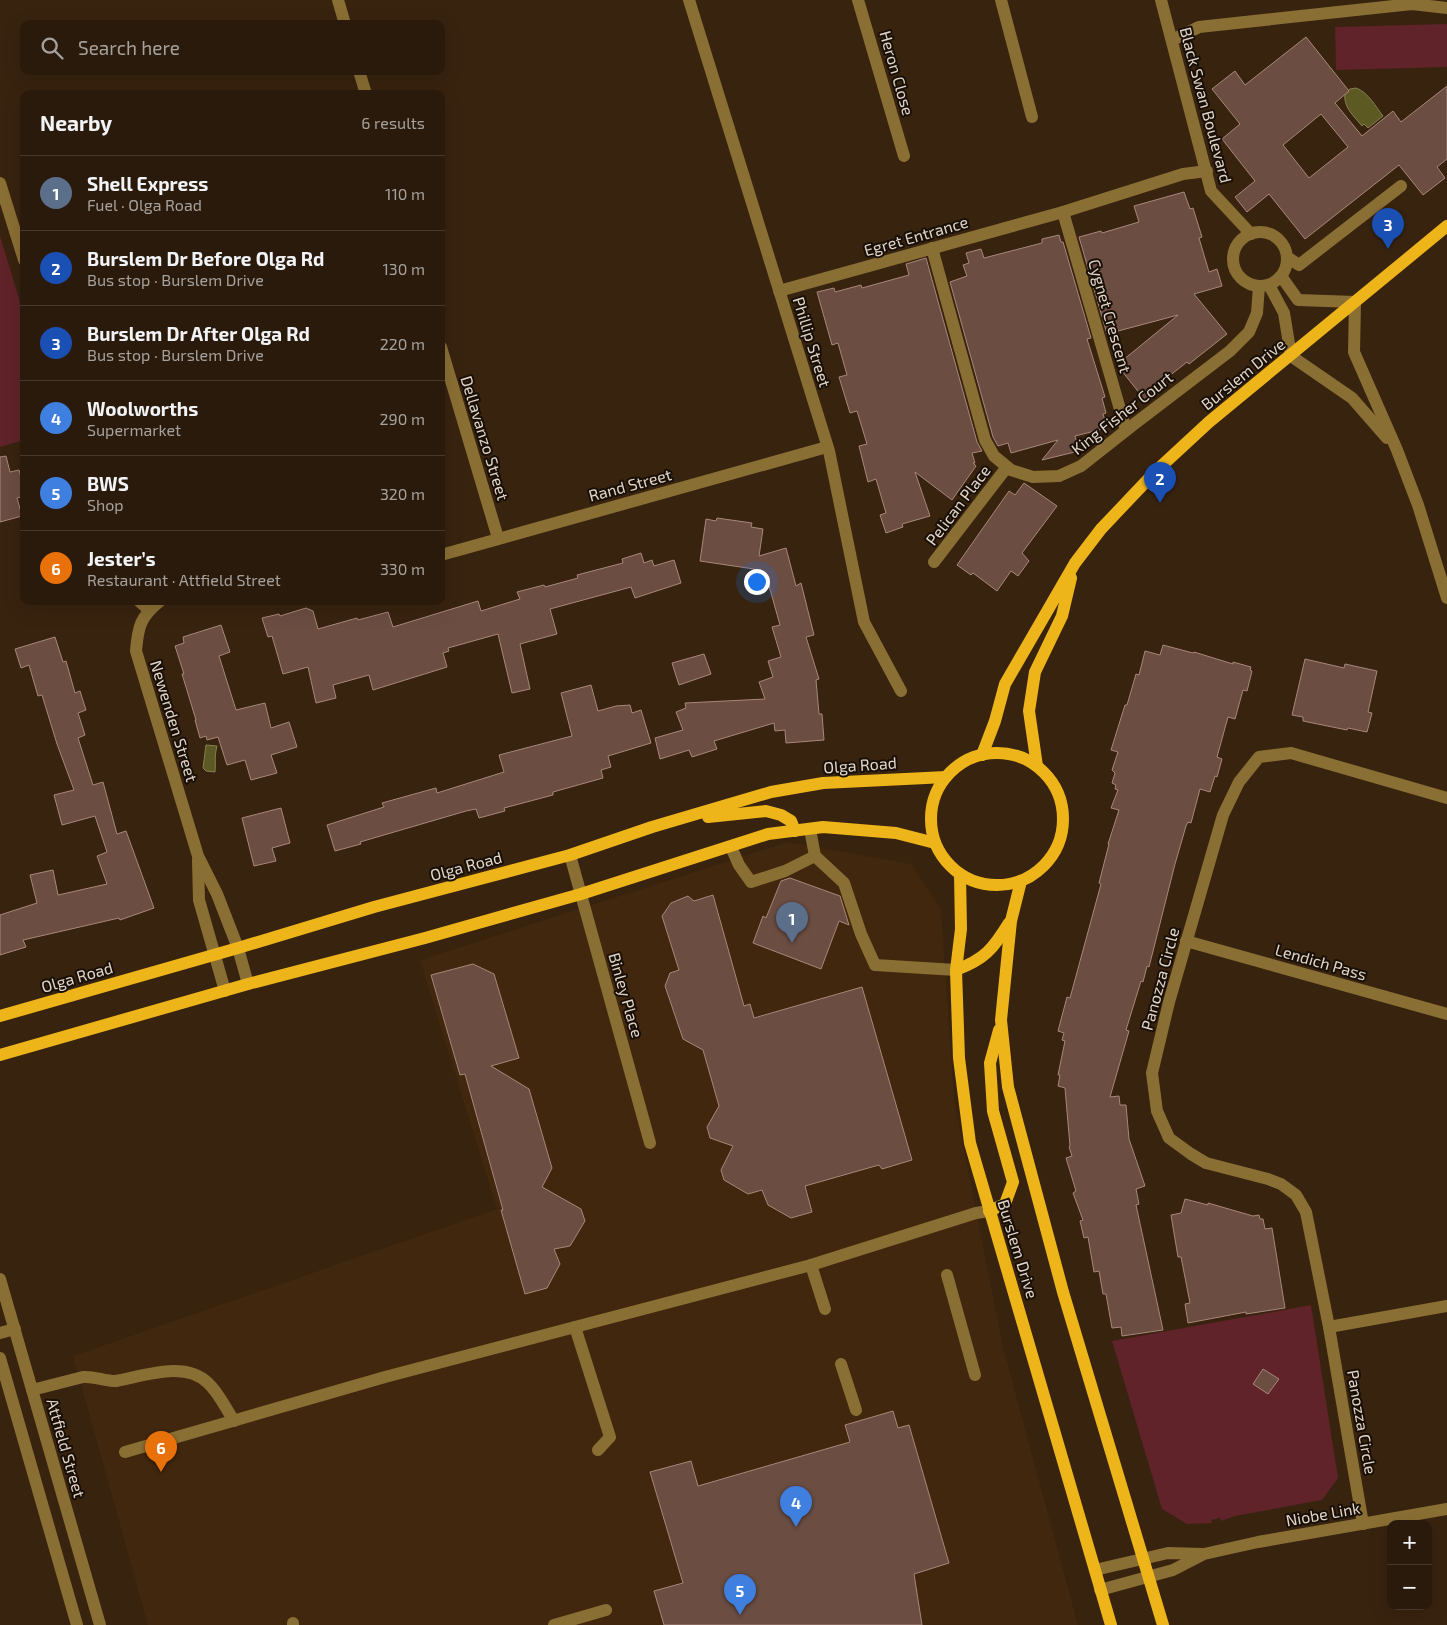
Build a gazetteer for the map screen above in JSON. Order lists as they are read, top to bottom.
{
  "streets": {
    "main road": ["Burslem Drive", "Olga Road"],
    "street": [
      "Heron Close",
      "Black Swan Boulevard",
      "Egret Entrance",
      "Cygnet Crescent",
      "Phillip Street",
      "King Fisher Court",
      "Dellavanzo Street",
      "Rand Street",
      "Pelican Place",
      "Newenden Street",
      "Lendich Pass",
      "Panozza Circle",
      "Binley Place",
      "Attfield Street",
      "Niobe Link"
    ]
  },
  "crossings": [
    ["Black Swan Boulevard", "Egret Entrance"],
    ["Black Swan Boulevard", "King Fisher Court"],
    ["Egret Entrance", "Cygnet Crescent"],
    ["Egret Entrance", "Phillip Street"],
    ["Egret Entrance", "King Fisher Court"],
    ["Cygnet Crescent", "King Fisher Court"],
    ["Phillip Street", "Rand Street"],
    ["Burslem Drive", "Olga Road"],
    ["Burslem Drive", "Niobe Link"],
    ["King Fisher Court", "Pelican Place"],
    ["Dellavanzo Street", "Rand Street"],
    ["Newenden Street", "Olga Road"],
    ["Olga Road", "Binley Place"],
    ["Lendich Pass", "Panozza Circle"],
    ["Panozza Circle", "Niobe Link"]
  ],
  "page": {
    "search": "Search here",
    "heading": ["Nearby", "6 results"],
    "list": [
      {
        "mark": "1",
        "name": "Shell Express",
        "note": "Fuel · Olga Road",
        "value": "110 m"
      },
      {
        "mark": "2",
        "name": "Burslem Dr Before Olga Rd",
        "note": "Bus stop · Burslem Drive",
        "value": "130 m"
      },
      {
        "mark": "3",
        "name": "Burslem Dr After Olga Rd",
        "note": "Bus stop · Burslem Drive",
        "value": "220 m"
      },
      {
        "mark": "4",
        "name": "Woolworths",
        "note": "Supermarket",
        "value": "290 m"
      },
      {
        "mark": "5",
        "name": "BWS",
        "note": "Shop",
        "value": "320 m"
      },
      {
        "mark": "6",
        "name": "Jester’s",
        "note": "Restaurant · Attfield Street",
        "value": "330 m"
      }
    ],
    "pins": [
      "3",
      "2",
      "1",
      "6",
      "4",
      "5"
    ],
    "map_buttons": ["+", "−"]
  }
}
